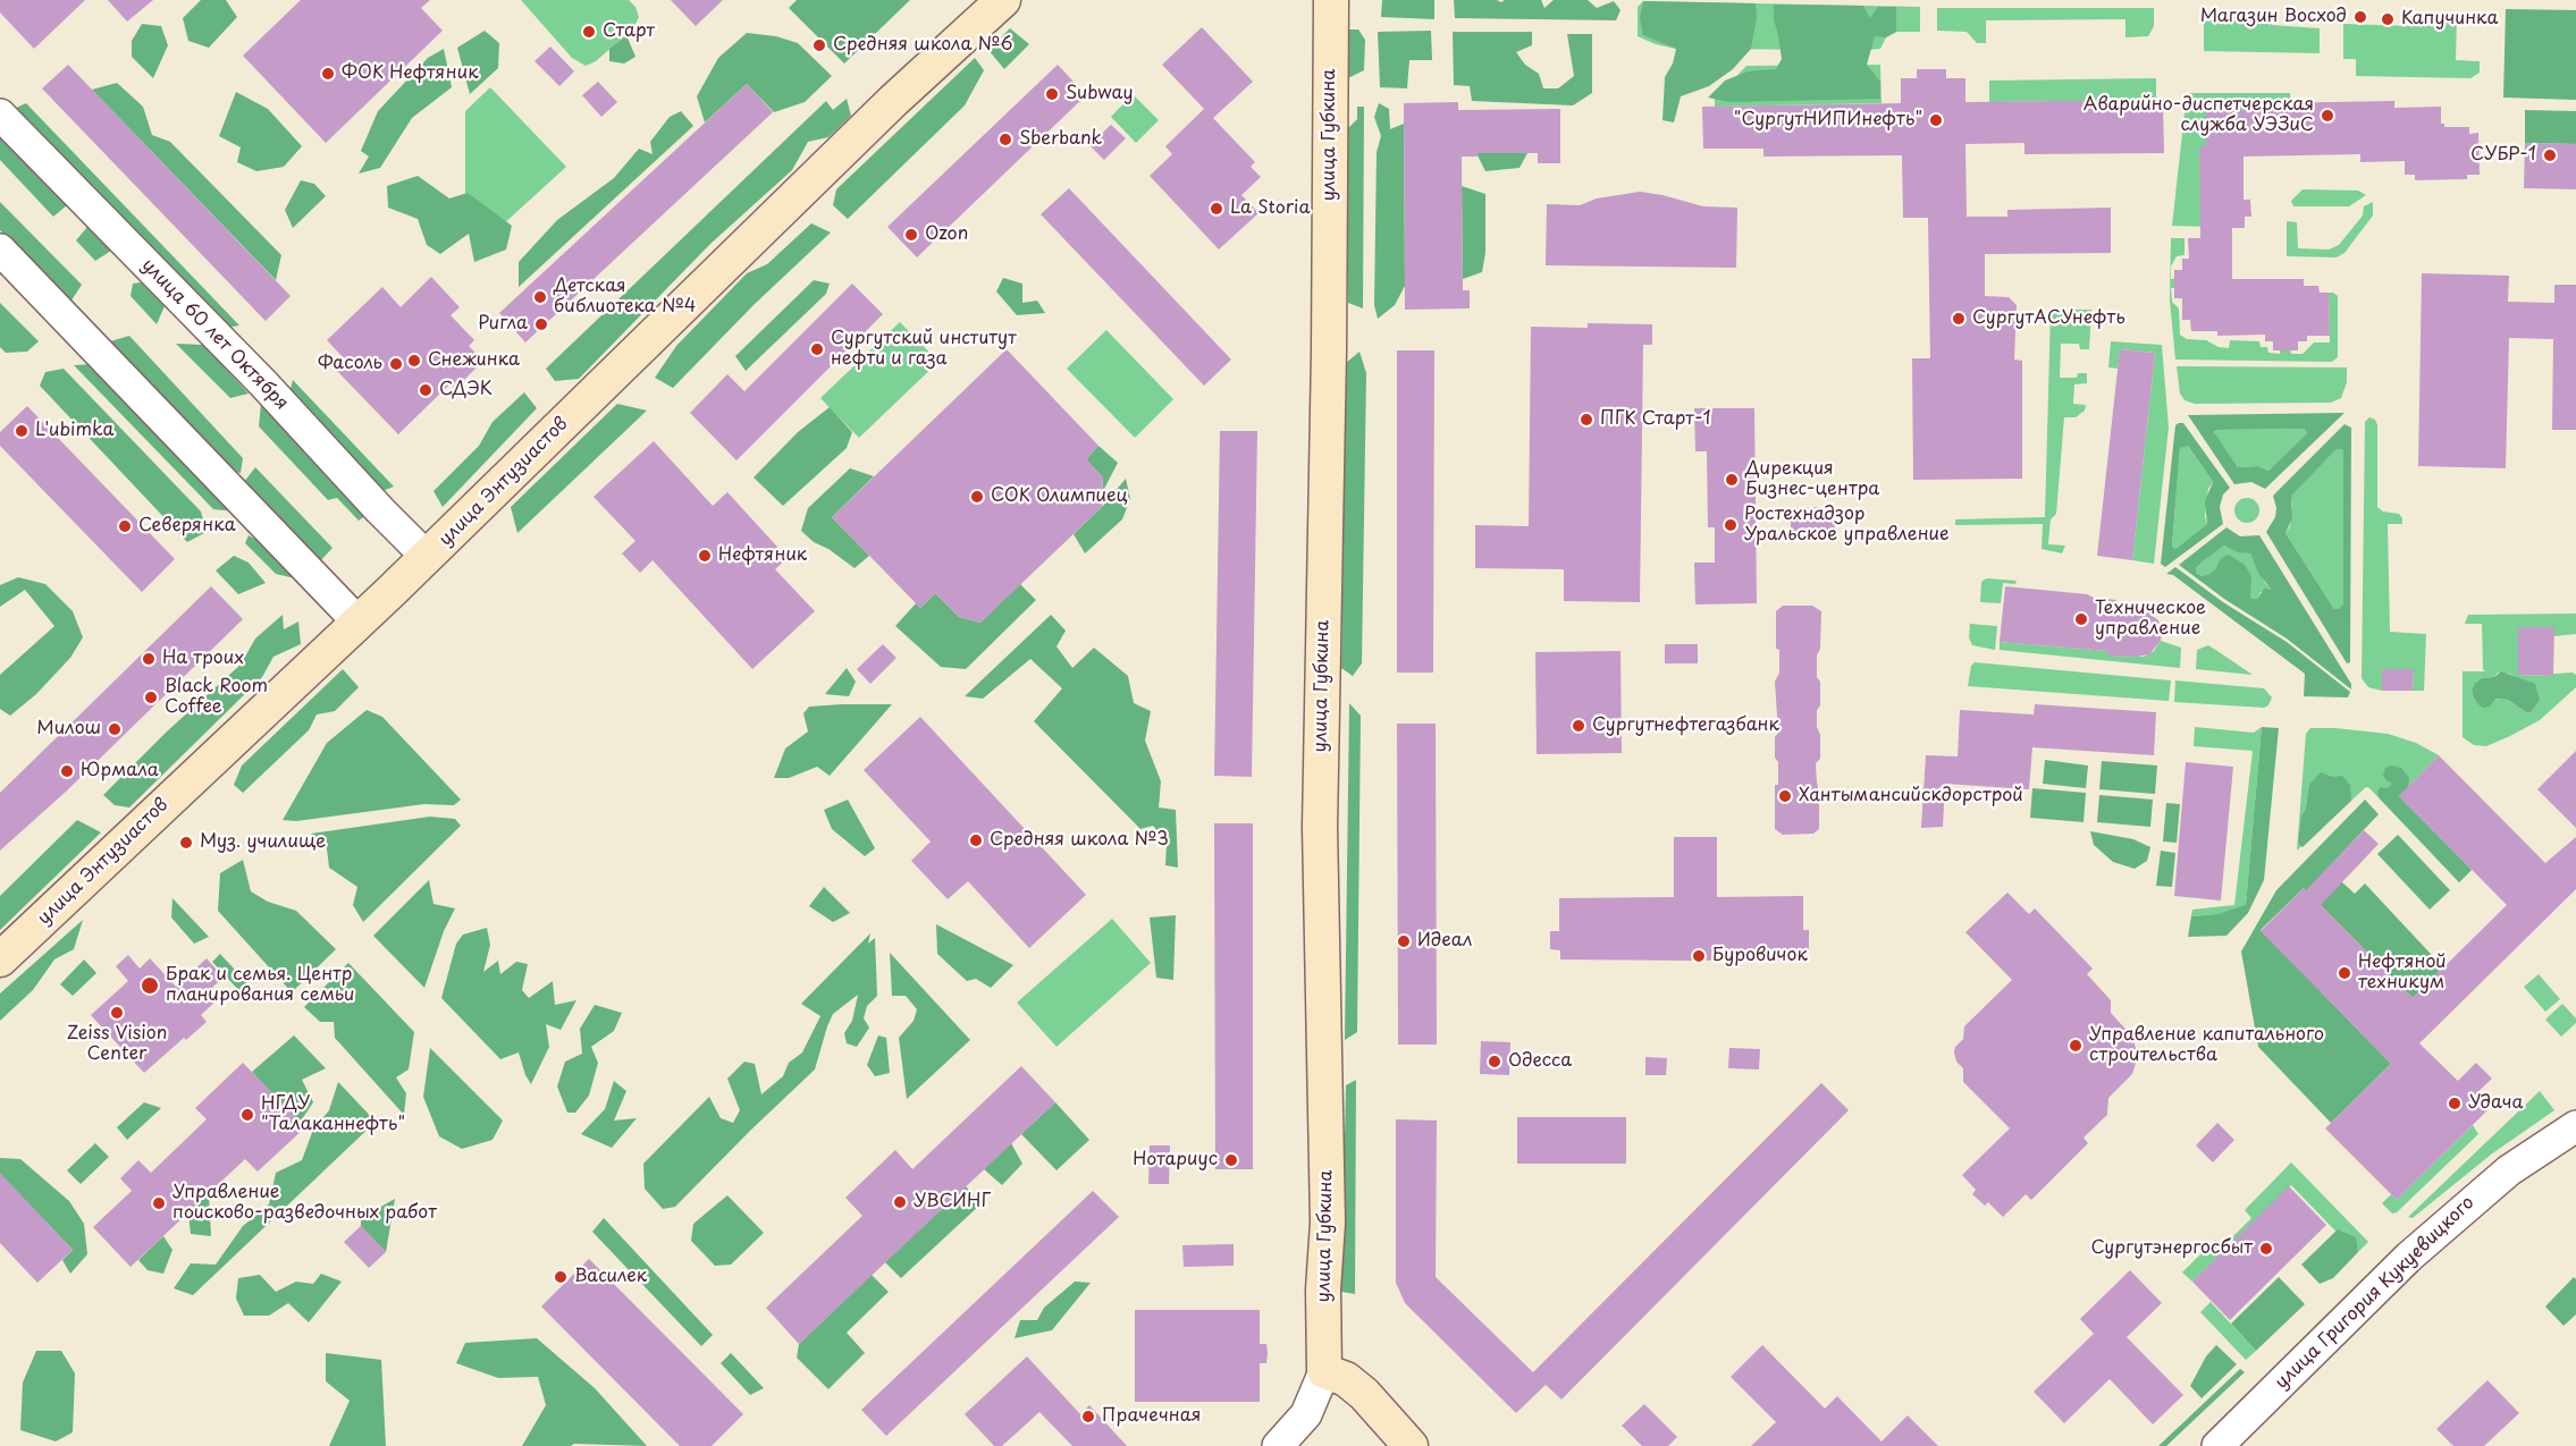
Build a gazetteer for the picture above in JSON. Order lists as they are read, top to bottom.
{
  "streets": {
    "main road": ["улица Губкина", "улица Энтузиастов"],
    "street": ["улица 60 лет Октября", "улица Григория Кукуевицкого"]
  },
  "crossings": [
    ["улица 60 лет Октября", "улица Энтузиастов"]
  ],
  "places": [
    "Магазин Восход",
    "Капучинка",
    "Старт",
    "Средняя школа №6",
    "ФОК Нефтяник",
    "Subway",
    "Аварийно-диспетчерская служба УЭЗиС",
    "\"СургутНИПИнефть\"",
    "Sberbank",
    "СУБР-1",
    "La Storia",
    "Ozon",
    "Детская библиотека №4",
    "СургутАСУнефть",
    "Ригла",
    "Сургутский институт нефти и газа",
    "Снежинка",
    "Фасоль",
    "СДЭК",
    "ПГК Старт-1",
    "L'ubimka",
    "Дирекция Бизнес-центра",
    "СОК Олимпиец",
    "Ростехнадзор Уральское управление",
    "Северянка",
    "Нефтяник",
    "Техническое управление",
    "На троих",
    "Black Room Coffee",
    "Сургутнефтегазбанк",
    "Милош",
    "Юрмала",
    "Хантымансийскдорстрой",
    "Средняя школа №3",
    "Муз. училище",
    "Идеал",
    "Буровичок",
    "Нефтяной техникум",
    "Брак и семья. Центр планирования семьи",
    "Zeiss Vision Center",
    "Управление капитального строительства",
    "Одесса",
    "Удача",
    "НГДУ \"Талаканнефть\"",
    "Нотариус",
    "УВСИНГ",
    "Управление поисково-разведочных работ",
    "Сургутэнергосбыт",
    "Василек",
    "Прачечная"
  ]
}
